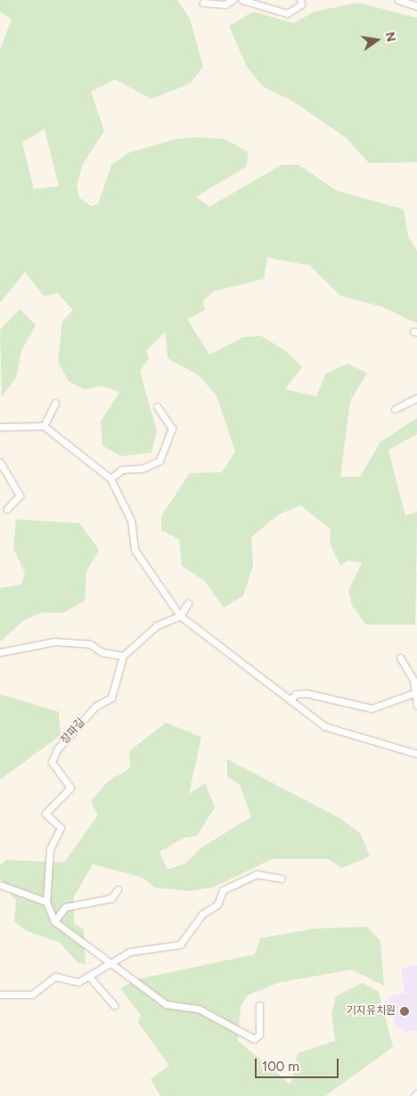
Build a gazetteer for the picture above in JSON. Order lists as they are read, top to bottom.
{
  "streets": {
    "street": ["장파길"]
  },
  "places": ["기지유치원"],
  "scale_bar": "100 m",
  "north": "right"
}
